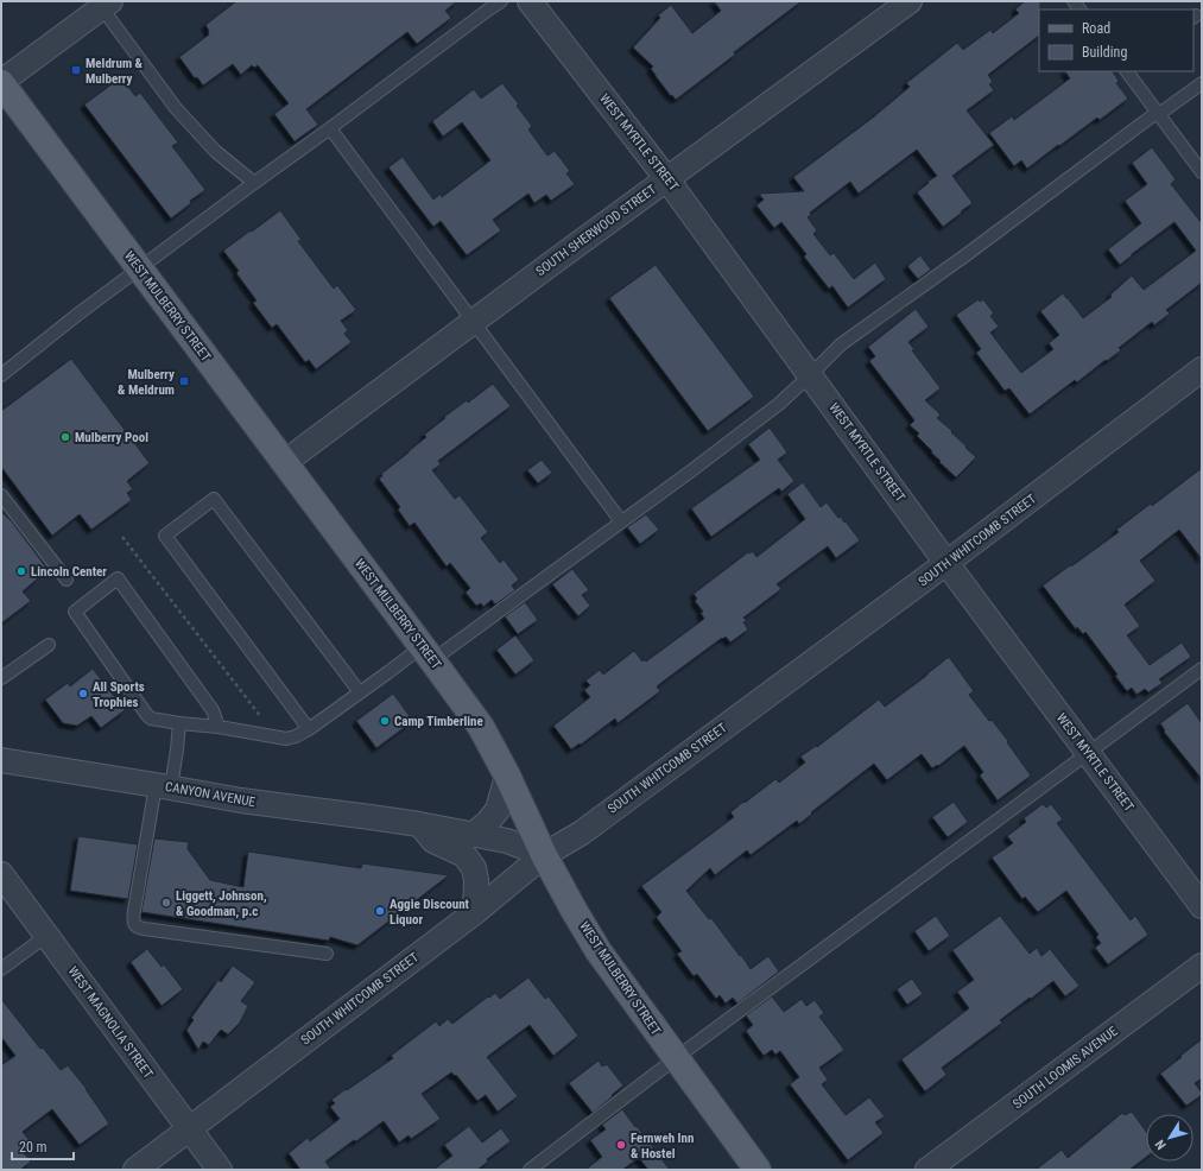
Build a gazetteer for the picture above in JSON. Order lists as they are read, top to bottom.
{
  "streets": {
    "main road": ["WEST MULBERRY STREET"],
    "street": [
      "WEST MYRTLE STREET",
      "SOUTH SHERWOOD STREET",
      "SOUTH WHITCOMB STREET",
      "CANYON AVENUE",
      "WEST MAGNOLIA STREET",
      "SOUTH LOOMIS AVENUE"
    ]
  },
  "crossings": [
    ["WEST MYRTLE STREET", "SOUTH SHERWOOD STREET"],
    ["WEST MYRTLE STREET", "SOUTH WHITCOMB STREET"],
    ["SOUTH SHERWOOD STREET", "WEST MULBERRY STREET"],
    ["WEST MULBERRY STREET", "SOUTH WHITCOMB STREET"],
    ["WEST MULBERRY STREET", "CANYON AVENUE"],
    ["SOUTH WHITCOMB STREET", "CANYON AVENUE"],
    ["SOUTH WHITCOMB STREET", "WEST MAGNOLIA STREET"]
  ],
  "places": {
    "transit": ["Meldrum & Mulberry", "Mulberry & Meldrum"],
    "other": [
      "Mulberry Pool",
      "Lincoln Center",
      "All Sports Trophies",
      "Camp Timberline",
      "Liggett, Johnson, & Goodman, p.c",
      "Aggie Discount Liquor",
      "Fernweh Inn & Hostel"
    ]
  },
  "legend": ["Road", "Building"],
  "scale_bar": "20 m",
  "north": "bottom left"
}
